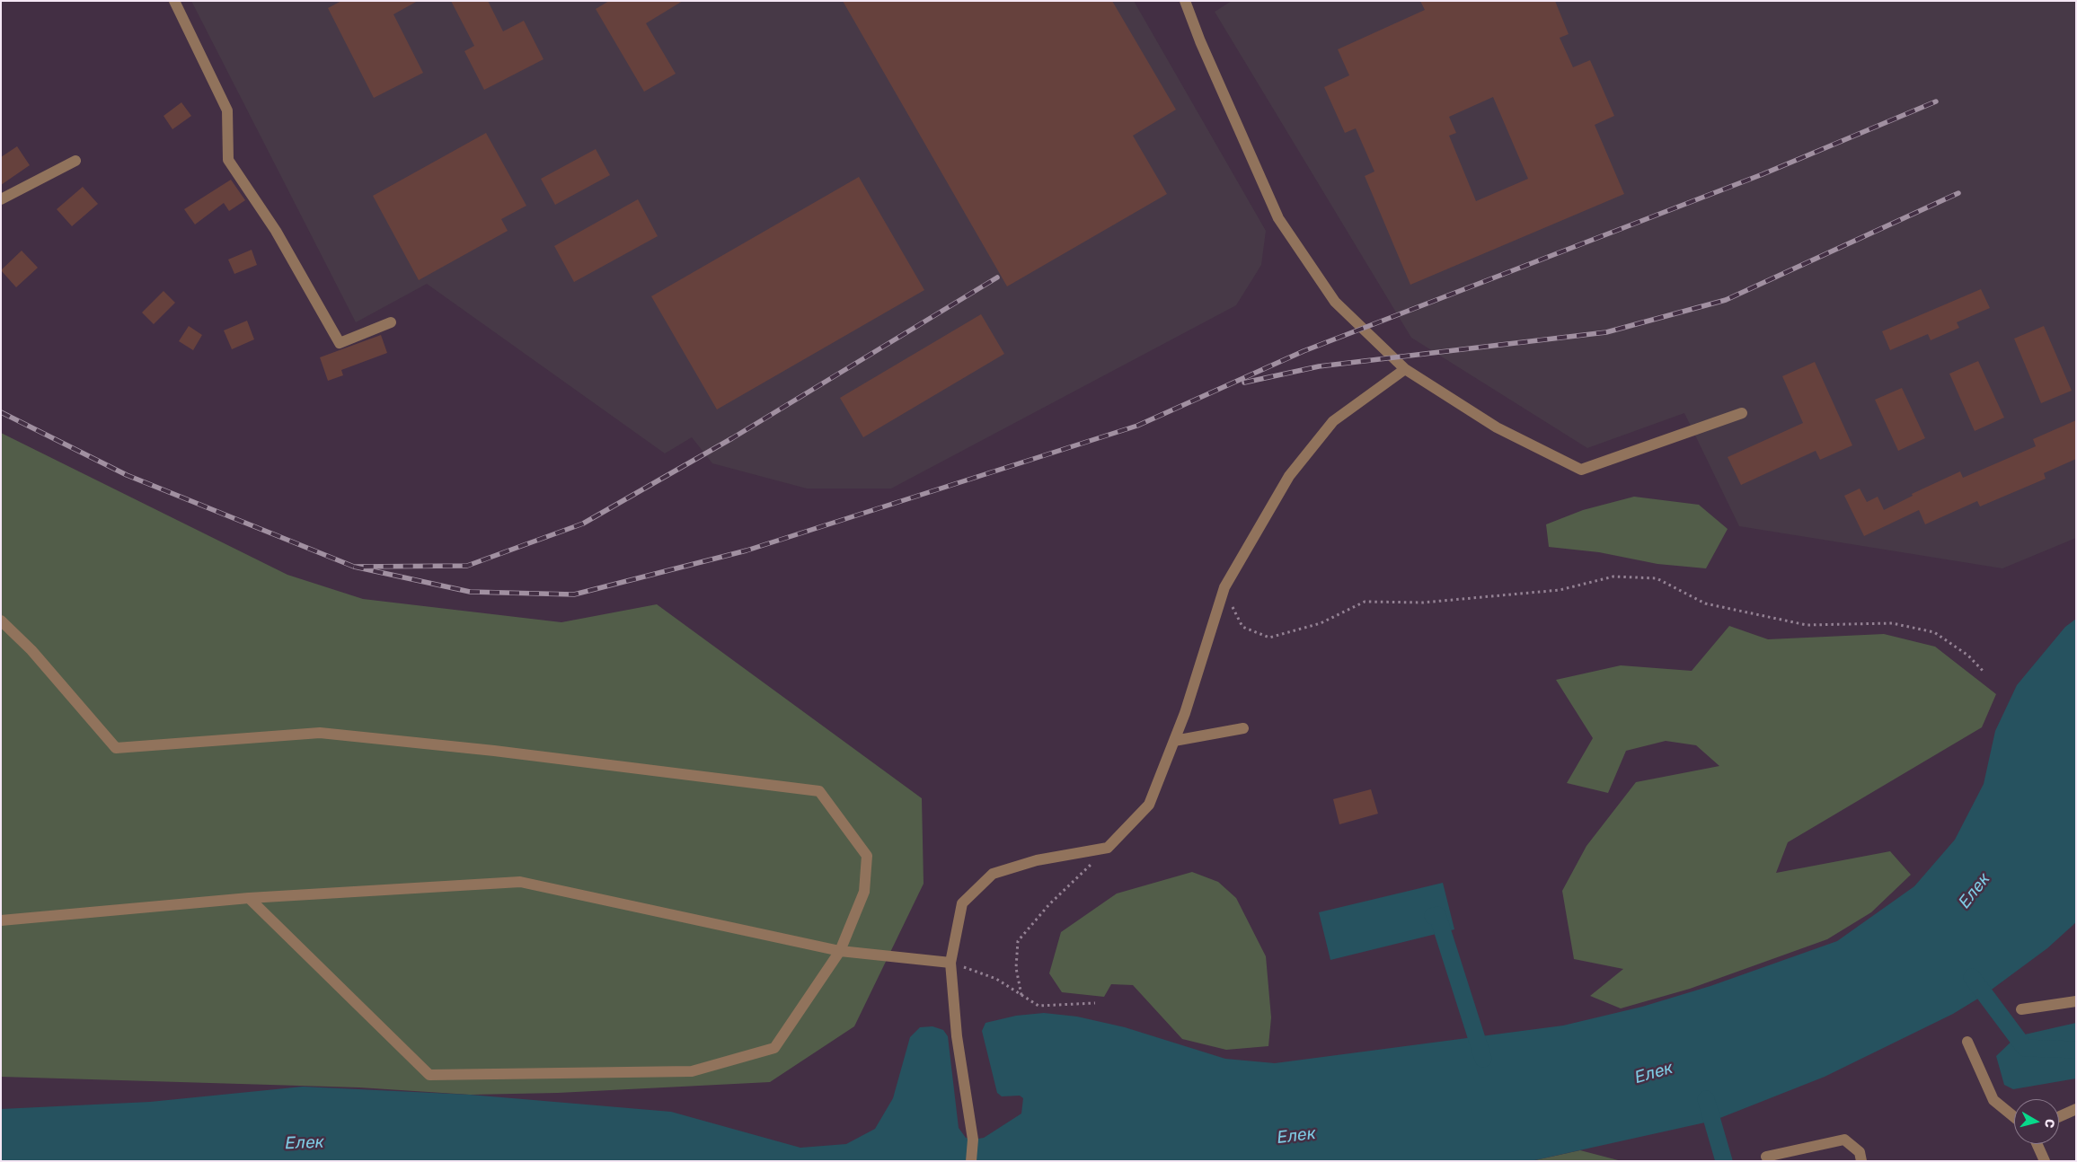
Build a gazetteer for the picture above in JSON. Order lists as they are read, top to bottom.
{
  "water": ["Елек"],
  "north": "right"
}
